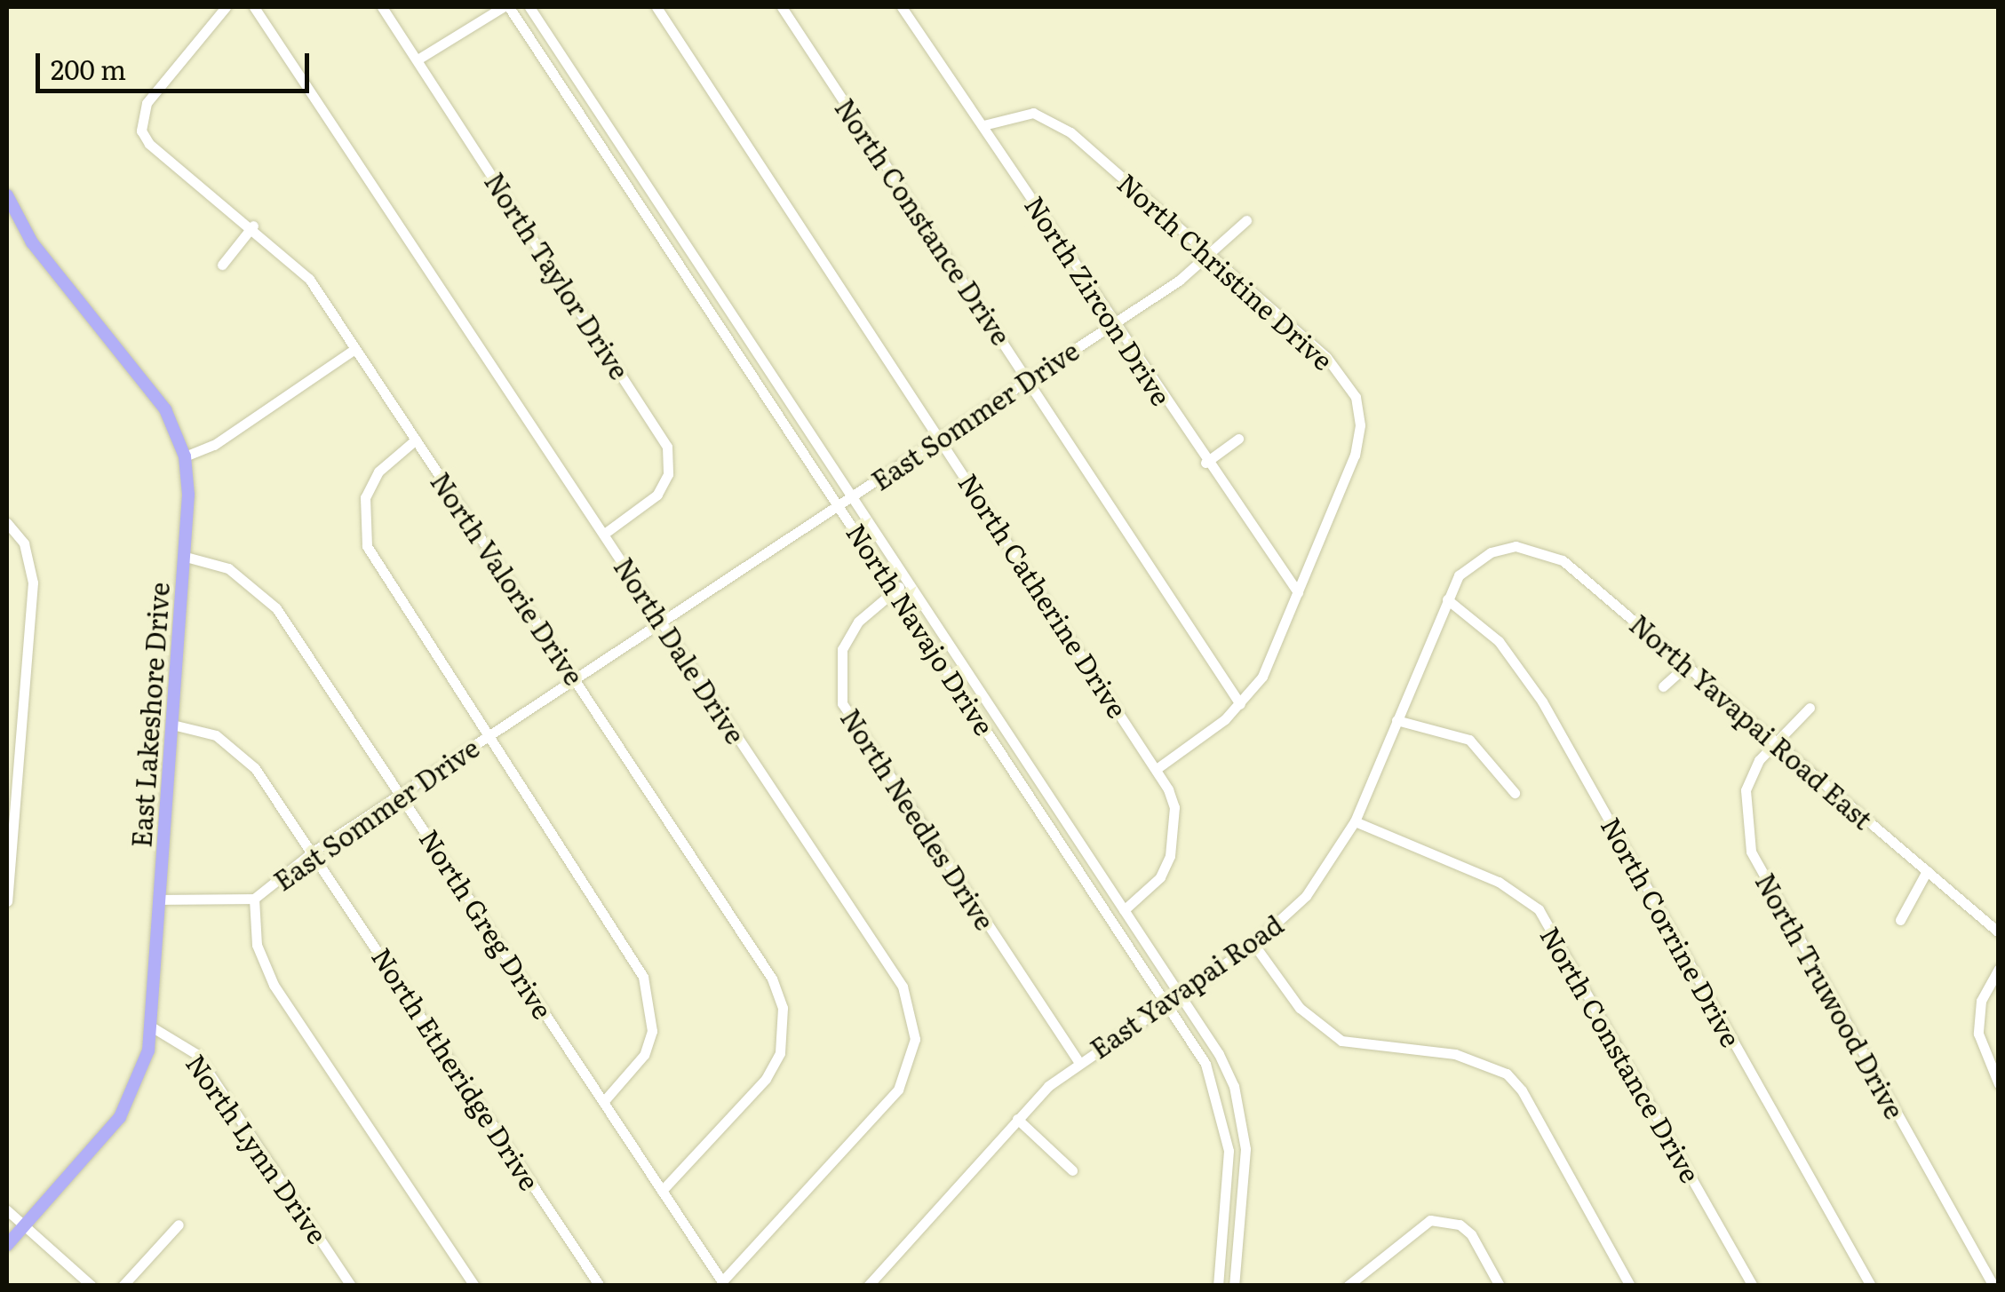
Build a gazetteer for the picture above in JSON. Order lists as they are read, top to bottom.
{
  "streets": {
    "main road": ["East Lakeshore Drive"],
    "street": [
      "North Constance Drive",
      "North Christine Drive",
      "North Taylor Drive",
      "North Zircon Drive",
      "East Sommer Drive",
      "North Valorie Drive",
      "North Catherine Drive",
      "North Navajo Drive",
      "North Dale Drive",
      "North Yavapai Road East",
      "North Needles Drive",
      "North Greg Drive",
      "North Corrine Drive",
      "East Yavapai Road",
      "North Truwood Drive",
      "North Etheridge Drive",
      "North Lynn Drive"
    ]
  },
  "crossings": [
    ["North Constance Drive", "North Christine Drive"],
    ["North Constance Drive", "East Sommer Drive"],
    ["North Constance Drive", "East Yavapai Road"],
    ["North Christine Drive", "North Zircon Drive"],
    ["North Christine Drive", "East Sommer Drive"],
    ["North Christine Drive", "North Catherine Drive"],
    ["North Taylor Drive", "North Dale Drive"],
    ["North Zircon Drive", "East Sommer Drive"],
    ["East Sommer Drive", "North Valorie Drive"],
    ["East Sommer Drive", "North Catherine Drive"],
    ["East Sommer Drive", "North Navajo Drive"],
    ["East Sommer Drive", "North Dale Drive"],
    ["East Sommer Drive", "East Lakeshore Drive"],
    ["East Sommer Drive", "North Greg Drive"],
    ["East Sommer Drive", "North Etheridge Drive"],
    ["North Valorie Drive", "North Greg Drive"],
    ["North Catherine Drive", "North Navajo Drive"],
    ["North Navajo Drive", "North Needles Drive"],
    ["North Navajo Drive", "East Yavapai Road"],
    ["North Dale Drive", "North Greg Drive"],
    ["East Lakeshore Drive", "North Greg Drive"],
    ["East Lakeshore Drive", "North Etheridge Drive"],
    ["East Lakeshore Drive", "North Lynn Drive"],
    ["North Yavapai Road East", "East Yavapai Road"],
    ["North Yavapai Road East", "North Truwood Drive"],
    ["North Needles Drive", "East Yavapai Road"],
    ["North Corrine Drive", "East Yavapai Road"]
  ],
  "scale_bar": "200 m"
}
